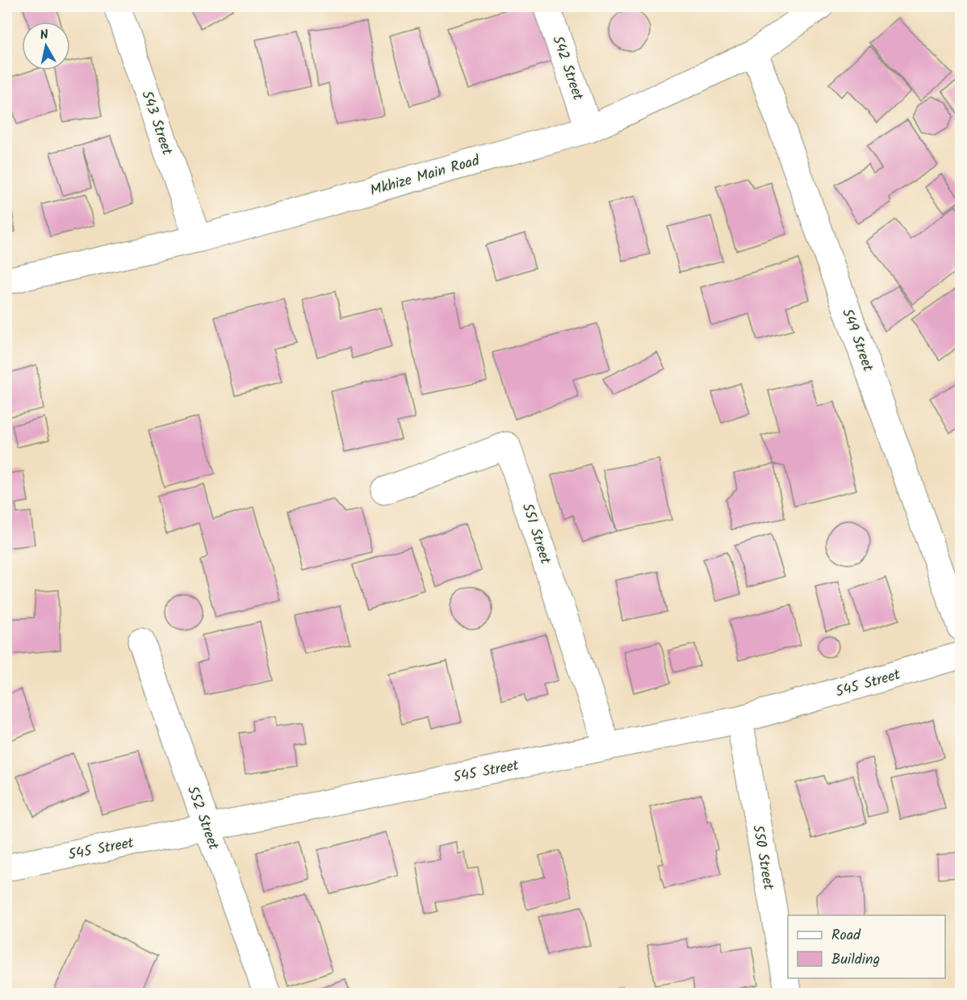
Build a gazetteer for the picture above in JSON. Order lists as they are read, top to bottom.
{
  "streets": {
    "street": [
      "542 Street",
      "543 Street",
      "Mkhize Main Road",
      "549 Street",
      "551 Street",
      "545 Street",
      "552 Street",
      "550 Street"
    ]
  },
  "crossings": [
    ["542 Street", "Mkhize Main Road"],
    ["543 Street", "Mkhize Main Road"],
    ["Mkhize Main Road", "549 Street"],
    ["551 Street", "545 Street"],
    ["545 Street", "552 Street"],
    ["545 Street", "550 Street"]
  ],
  "legend": ["Road", "Building"],
  "north": "top"
}
